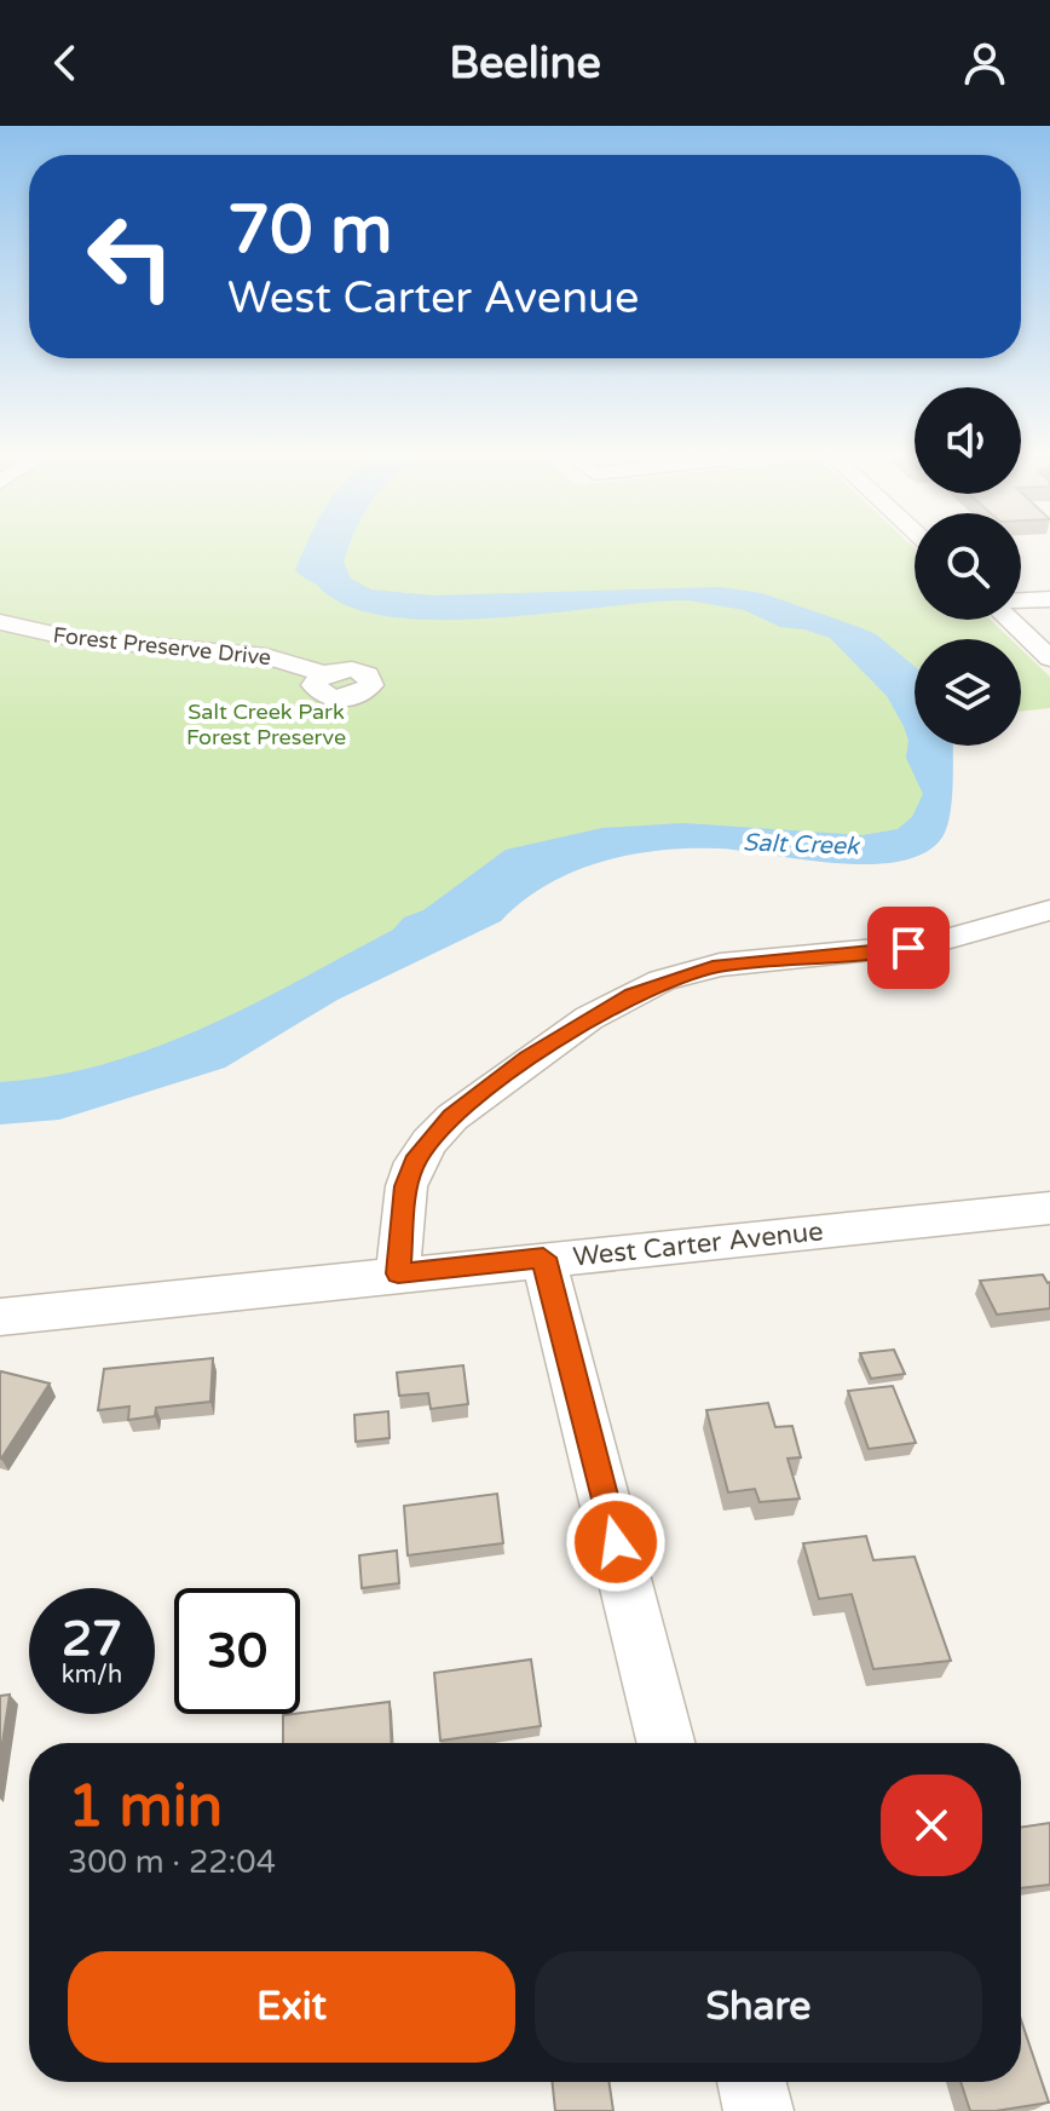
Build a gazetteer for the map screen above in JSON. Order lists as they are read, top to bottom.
{
  "streets": {
    "street": ["Forest Preserve Drive", "West Carter Avenue"]
  },
  "water": ["Salt Creek"],
  "parks": ["Salt Creek Park Forest Preserve"],
  "page": {
    "header": "Beeline",
    "turn": ["70 m", "West Carter Avenue"],
    "speed": "27 km/h",
    "limit": "30",
    "heading": ["1 min", "300 m · 22:04"],
    "buttons": ["Exit", "Share"]
  }
}
